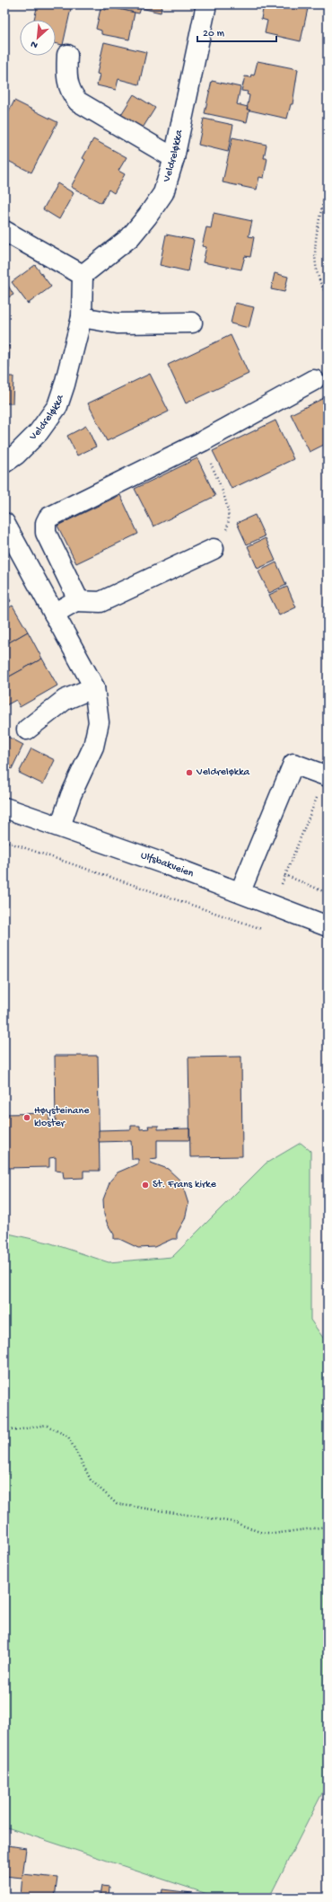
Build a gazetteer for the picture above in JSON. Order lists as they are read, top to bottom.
{
  "streets": {
    "street": ["Veldreløkka", "Ulfsbakveien"]
  },
  "places": ["Veldreløkka", "Høysteinane kloster", "St. Frans kirke"],
  "scale_bar": "20 m",
  "north": "bottom left"
}
